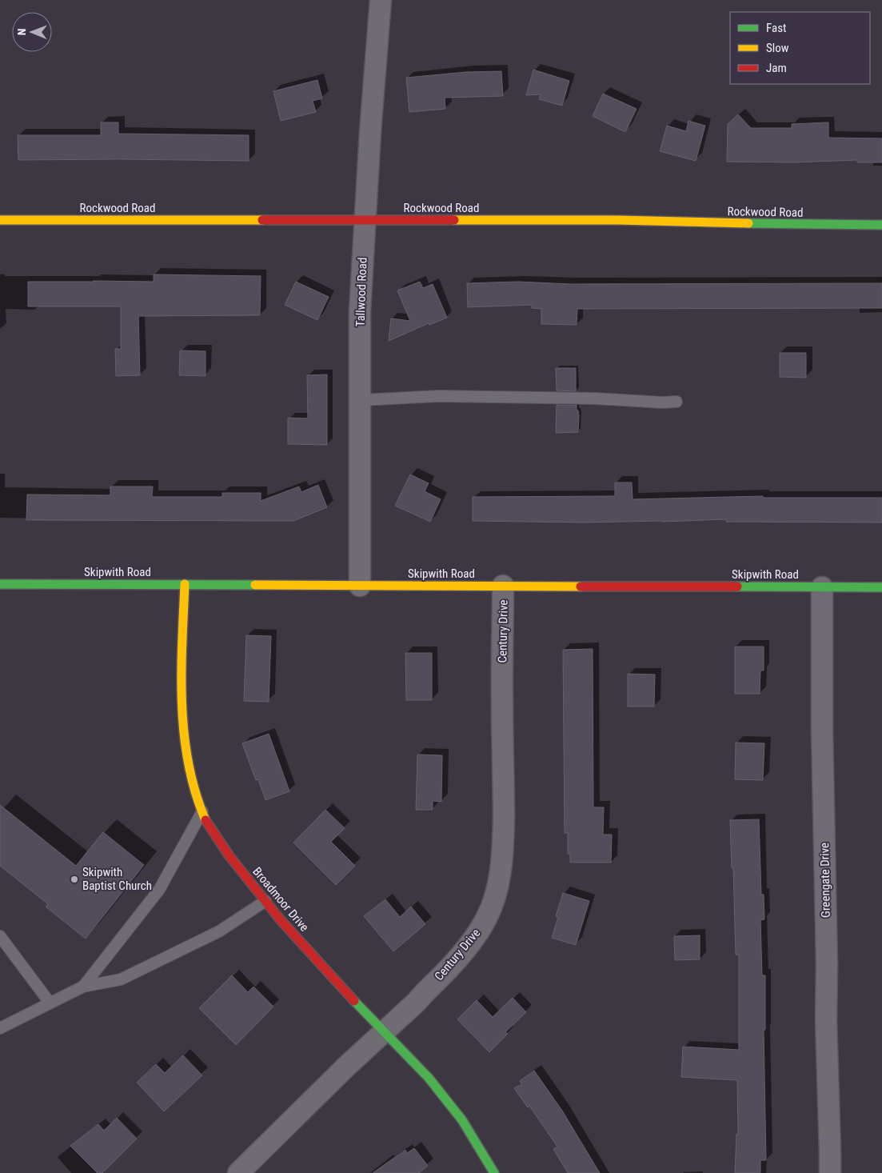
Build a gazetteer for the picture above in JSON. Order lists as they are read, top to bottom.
{
  "streets": {
    "street": [
      "Rockwood Road",
      "Tallwood Road",
      "Skipwith Road",
      "Century Drive",
      "Greengate Drive",
      "Broadmoor Drive"
    ]
  },
  "crossings": [
    ["Rockwood Road", "Tallwood Road"],
    ["Tallwood Road", "Skipwith Road"],
    ["Skipwith Road", "Century Drive"],
    ["Skipwith Road", "Greengate Drive"],
    ["Skipwith Road", "Broadmoor Drive"],
    ["Century Drive", "Broadmoor Drive"]
  ],
  "places": ["Skipwith Baptist Church"],
  "legend": ["Fast", "Slow", "Jam"],
  "north": "left"
}
